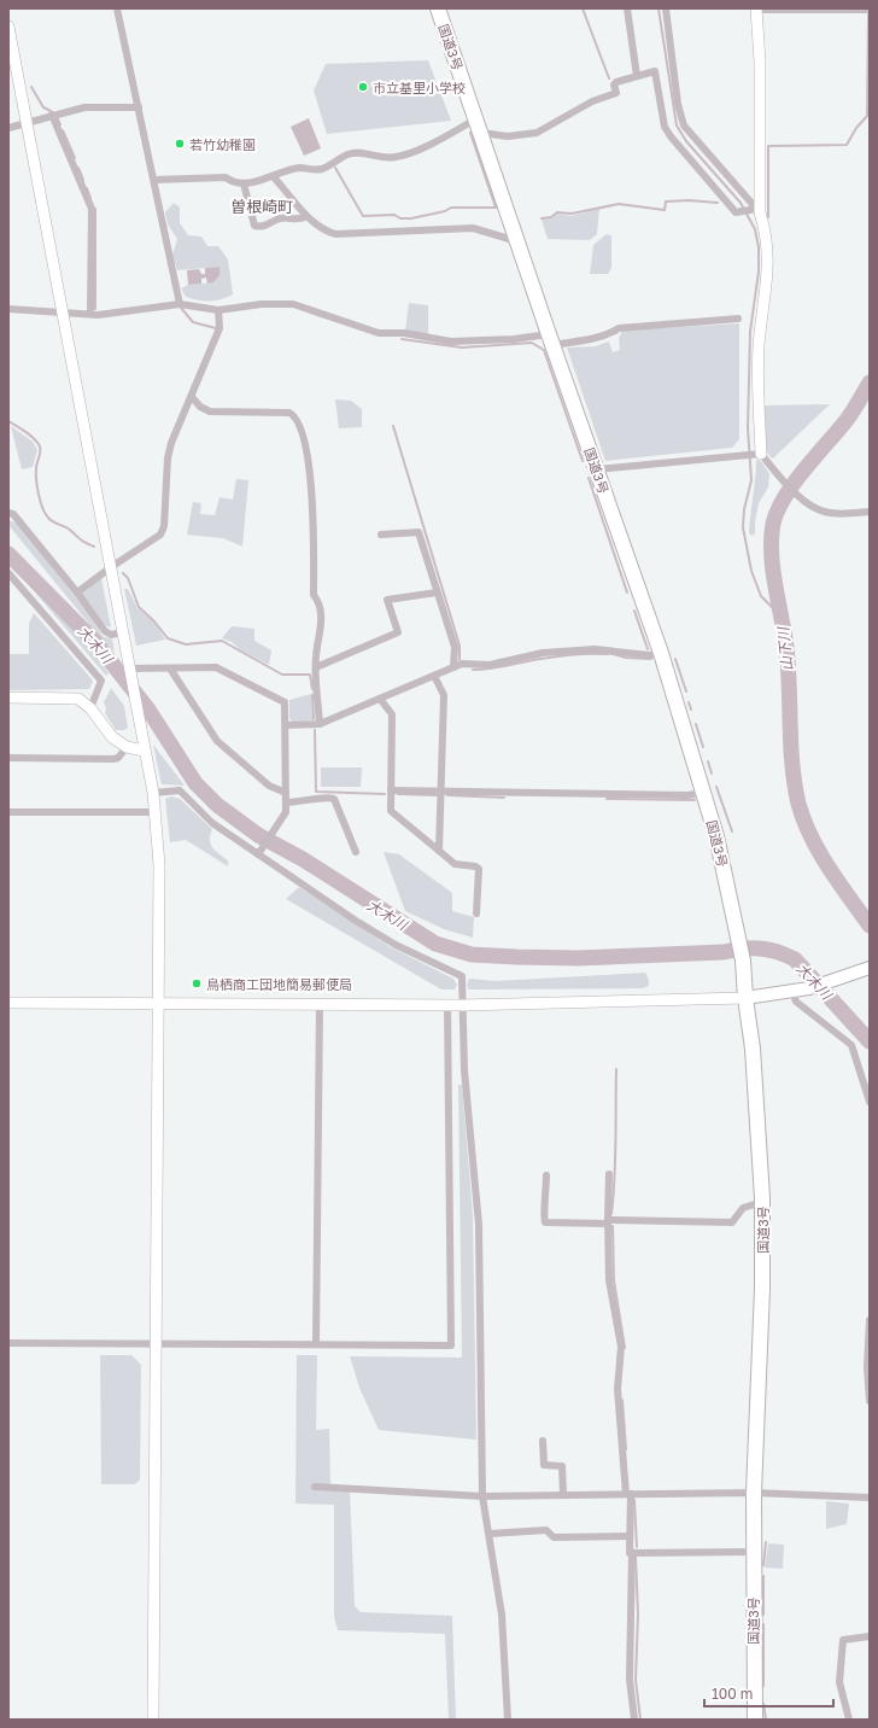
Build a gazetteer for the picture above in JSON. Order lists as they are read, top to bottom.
{
  "streets": {
    "highway": ["国道3号"]
  },
  "districts": ["曽根崎町"],
  "water": ["大木川", "山下川"],
  "places": ["市立基里小学校", "若竹幼稚園", "鳥栖商工団地簡易郵便局"],
  "scale_bar": "100 m"
}
